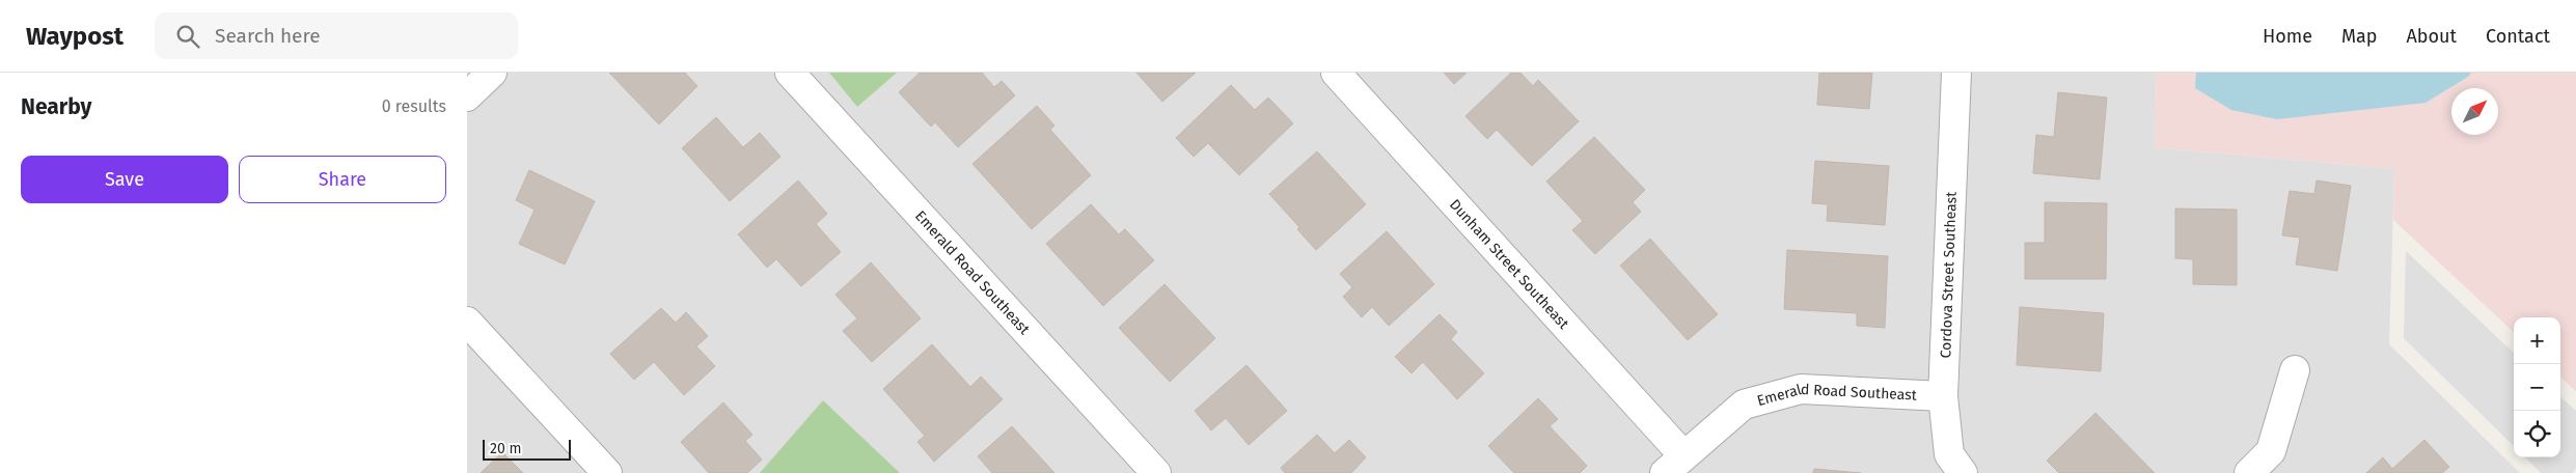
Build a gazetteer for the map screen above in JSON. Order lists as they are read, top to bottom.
{
  "streets": {
    "street": ["Dunham Street Southeast", "Emerald Road Southeast", "Cordova Street Southeast"]
  },
  "crossings": [
    ["Dunham Street Southeast", "Emerald Road Southeast"],
    ["Emerald Road Southeast", "Cordova Street Southeast"]
  ],
  "scale_bar": "20 m",
  "north": "top right",
  "page": {
    "header": "Waypost",
    "search": "Search here",
    "nav": [
      "Home",
      "Map",
      "About",
      "Contact"
    ],
    "heading": ["Nearby", "0 results"],
    "buttons": ["Save", "Share"],
    "map_buttons": ["+", "−"],
    "scale": "20 m"
  }
}
